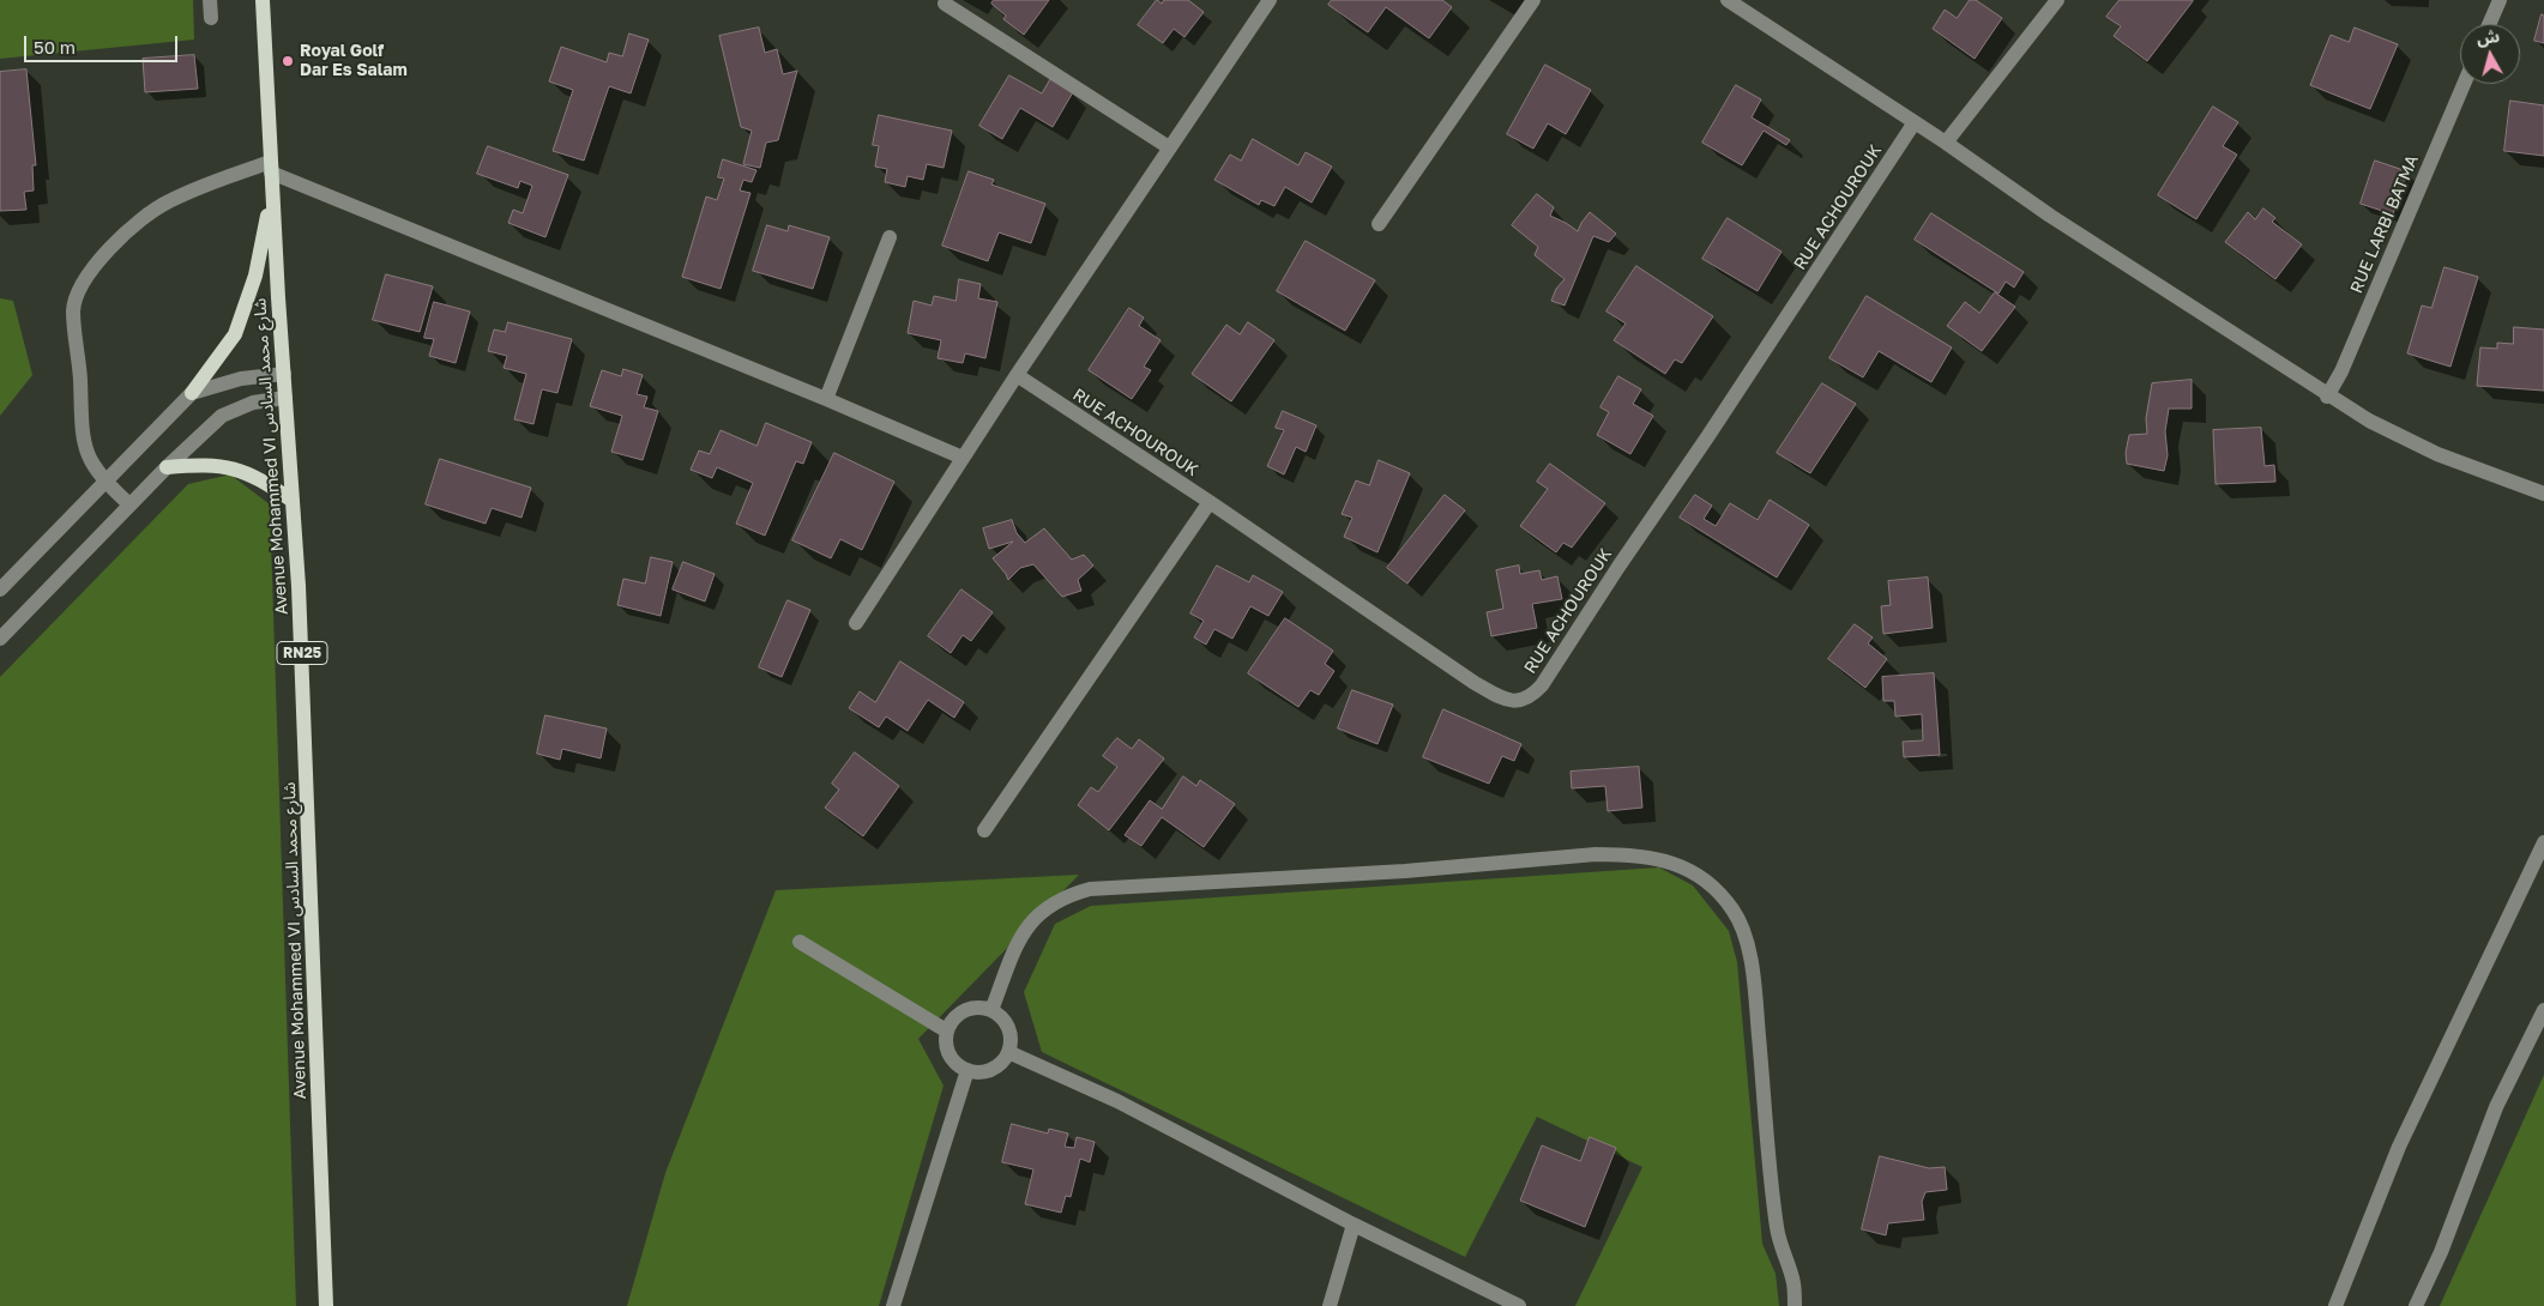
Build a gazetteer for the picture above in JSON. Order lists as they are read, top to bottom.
{
  "streets": {
    "main road": ["Avenue Mohammed VI شارع محمد السادس", "RN25"],
    "street": ["RUE ACHOUROUK", "RUE LARBI BATMA"]
  },
  "places": ["Royal Golf Dar Es Salam"],
  "scale_bar": "50 m",
  "north": "top"
}
